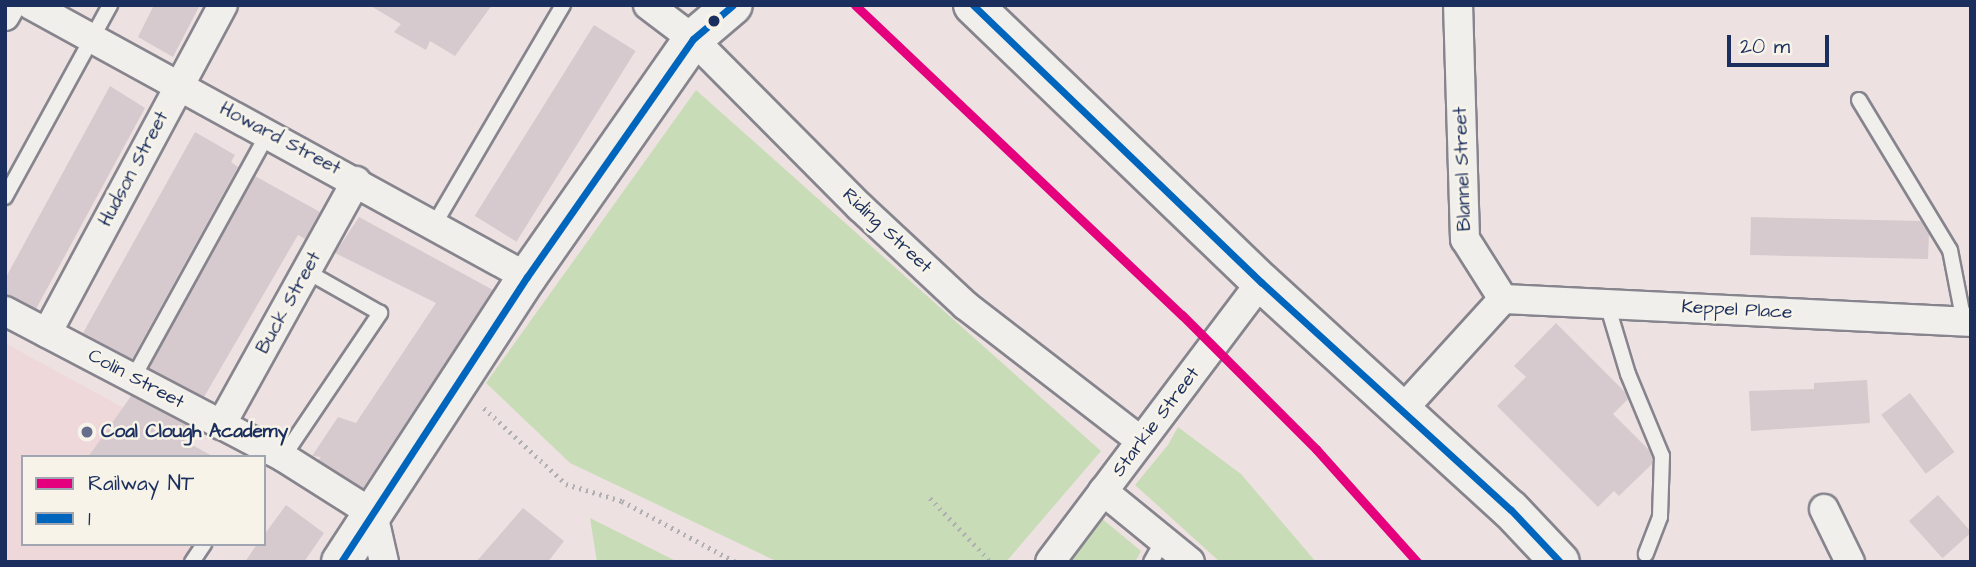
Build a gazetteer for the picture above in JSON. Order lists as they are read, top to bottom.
{
  "streets": {
    "street": [
      "Howard Street",
      "Hudson Street",
      "Blannel Street",
      "Riding Street",
      "Buck Street",
      "Keppel Place",
      "Colin Street",
      "Starkie Street"
    ]
  },
  "crossings": [
    ["Howard Street", "Hudson Street"],
    ["Howard Street", "Buck Street"],
    ["Hudson Street", "Colin Street"],
    ["Blannel Street", "Keppel Place"],
    ["Riding Street", "Starkie Street"],
    ["Buck Street", "Colin Street"]
  ],
  "places": ["Coal Clough Academy"],
  "lines": ["rail line NT", "transit line 1"],
  "legend": ["Railway NT", "1"],
  "scale_bar": "20 m"
}
